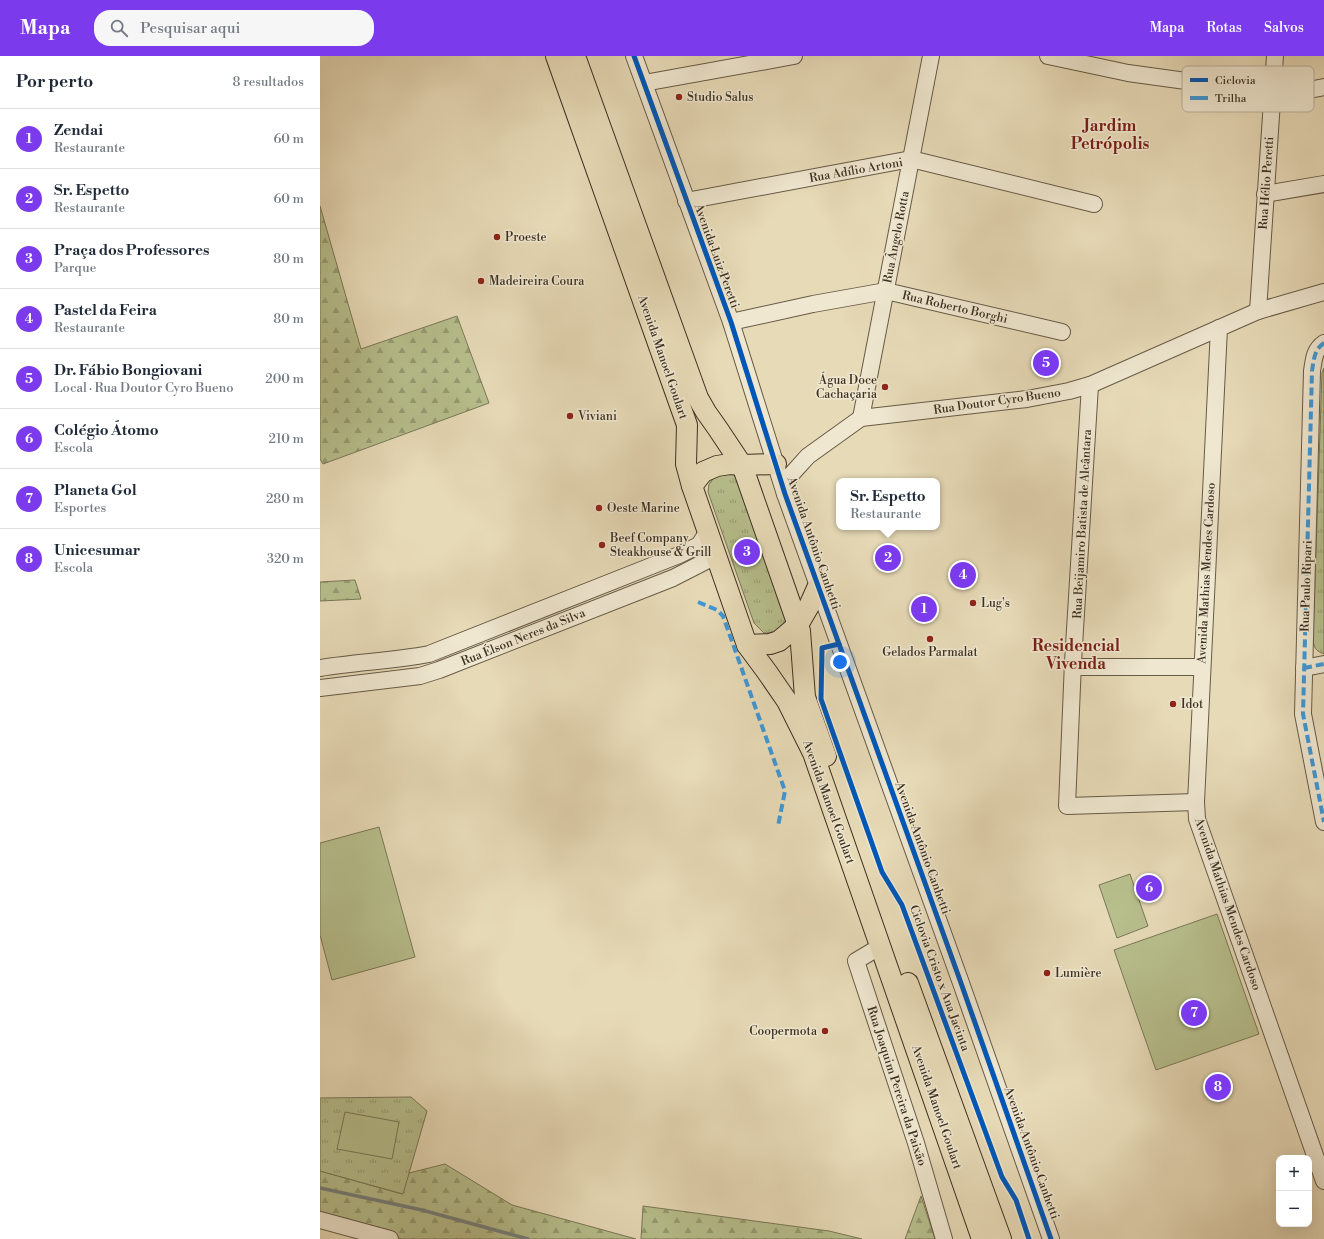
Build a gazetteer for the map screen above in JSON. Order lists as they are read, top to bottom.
{
  "streets": {
    "main road": ["Avenida Manoel Goulart"],
    "street": [
      "Rua Adílio Artoni",
      "Rua Hélio Peretti",
      "Rua Ângelo Rotta",
      "Avenida Luiz Peretti",
      "Rua Roberto Borghi",
      "Rua Doutor Cyro Bueno",
      "Rua Beijamiro Batista de Alcântara",
      "Avenida Antônio Canhetti",
      "Avenida Mathias Mendes Cardoso",
      "Rua Paulo Ripari",
      "Rua Élson Neres da Silva",
      "Rua Joaquim Pereira da Paixão"
    ],
    "cycle path": ["Ciclovia Cristo x Ana Jacinta"]
  },
  "crossings": [
    ["Rua Adílio Artoni", "Rua Ângelo Rotta"],
    ["Rua Adílio Artoni", "Avenida Luiz Peretti"],
    ["Rua Hélio Peretti", "Rua Doutor Cyro Bueno"],
    ["Rua Ângelo Rotta", "Rua Roberto Borghi"],
    ["Rua Ângelo Rotta", "Rua Doutor Cyro Bueno"],
    ["Avenida Luiz Peretti", "Rua Roberto Borghi"],
    ["Avenida Luiz Peretti", "Rua Doutor Cyro Bueno"],
    ["Avenida Luiz Peretti", "Avenida Antônio Canhetti"],
    ["Avenida Manoel Goulart", "Rua Élson Neres da Silva"],
    ["Avenida Manoel Goulart", "Rua Joaquim Pereira da Paixão"],
    ["Rua Doutor Cyro Bueno", "Rua Beijamiro Batista de Alcântara"],
    ["Rua Doutor Cyro Bueno", "Avenida Antônio Canhetti"],
    ["Rua Doutor Cyro Bueno", "Avenida Mathias Mendes Cardoso"],
    ["Rua Beijamiro Batista de Alcântara", "Avenida Mathias Mendes Cardoso"]
  ],
  "districts": ["Jardim Petrópolis", "Residencial Vivenda"],
  "places": [
    "Studio Salus",
    "Proeste",
    "Madeireira Coura",
    "Água Doce Cachaçaria",
    "Viviani",
    "Oeste Marine",
    "Beef Company Steakhouse & Grill",
    "Lug's",
    "Gelados Parmalat",
    "Idot",
    "Lumière",
    "Coopermota"
  ],
  "legend": ["Ciclovia", "Trilha"],
  "page": {
    "header": "Mapa",
    "search": "Pesquisar aqui",
    "nav": ["Mapa", "Rotas", "Salvos"],
    "heading": ["Por perto", "8 resultados"],
    "list": [
      {
        "mark": "1",
        "name": "Zendai",
        "note": "Restaurante",
        "value": "60 m"
      },
      {
        "mark": "2",
        "name": "Sr. Espetto",
        "note": "Restaurante",
        "value": "60 m"
      },
      {
        "mark": "3",
        "name": "Praça dos Professores",
        "note": "Parque",
        "value": "80 m"
      },
      {
        "mark": "4",
        "name": "Pastel da Feira",
        "note": "Restaurante",
        "value": "80 m"
      },
      {
        "mark": "5",
        "name": "Dr. Fábio Bongiovani",
        "note": "Local · Rua Doutor Cyro Bueno",
        "value": "200 m"
      },
      {
        "mark": "6",
        "name": "Colégio Átomo",
        "note": "Escola",
        "value": "210 m"
      },
      {
        "mark": "7",
        "name": "Planeta Gol",
        "note": "Esportes",
        "value": "280 m"
      },
      {
        "mark": "8",
        "name": "Unicesumar",
        "note": "Escola",
        "value": "320 m"
      }
    ],
    "pins": [
      "5",
      "3",
      "2",
      "4",
      "1",
      "6",
      "7",
      "8"
    ],
    "popup": ["Sr. Espetto", "Restaurante"],
    "map_buttons": ["+", "−"]
  }
}
